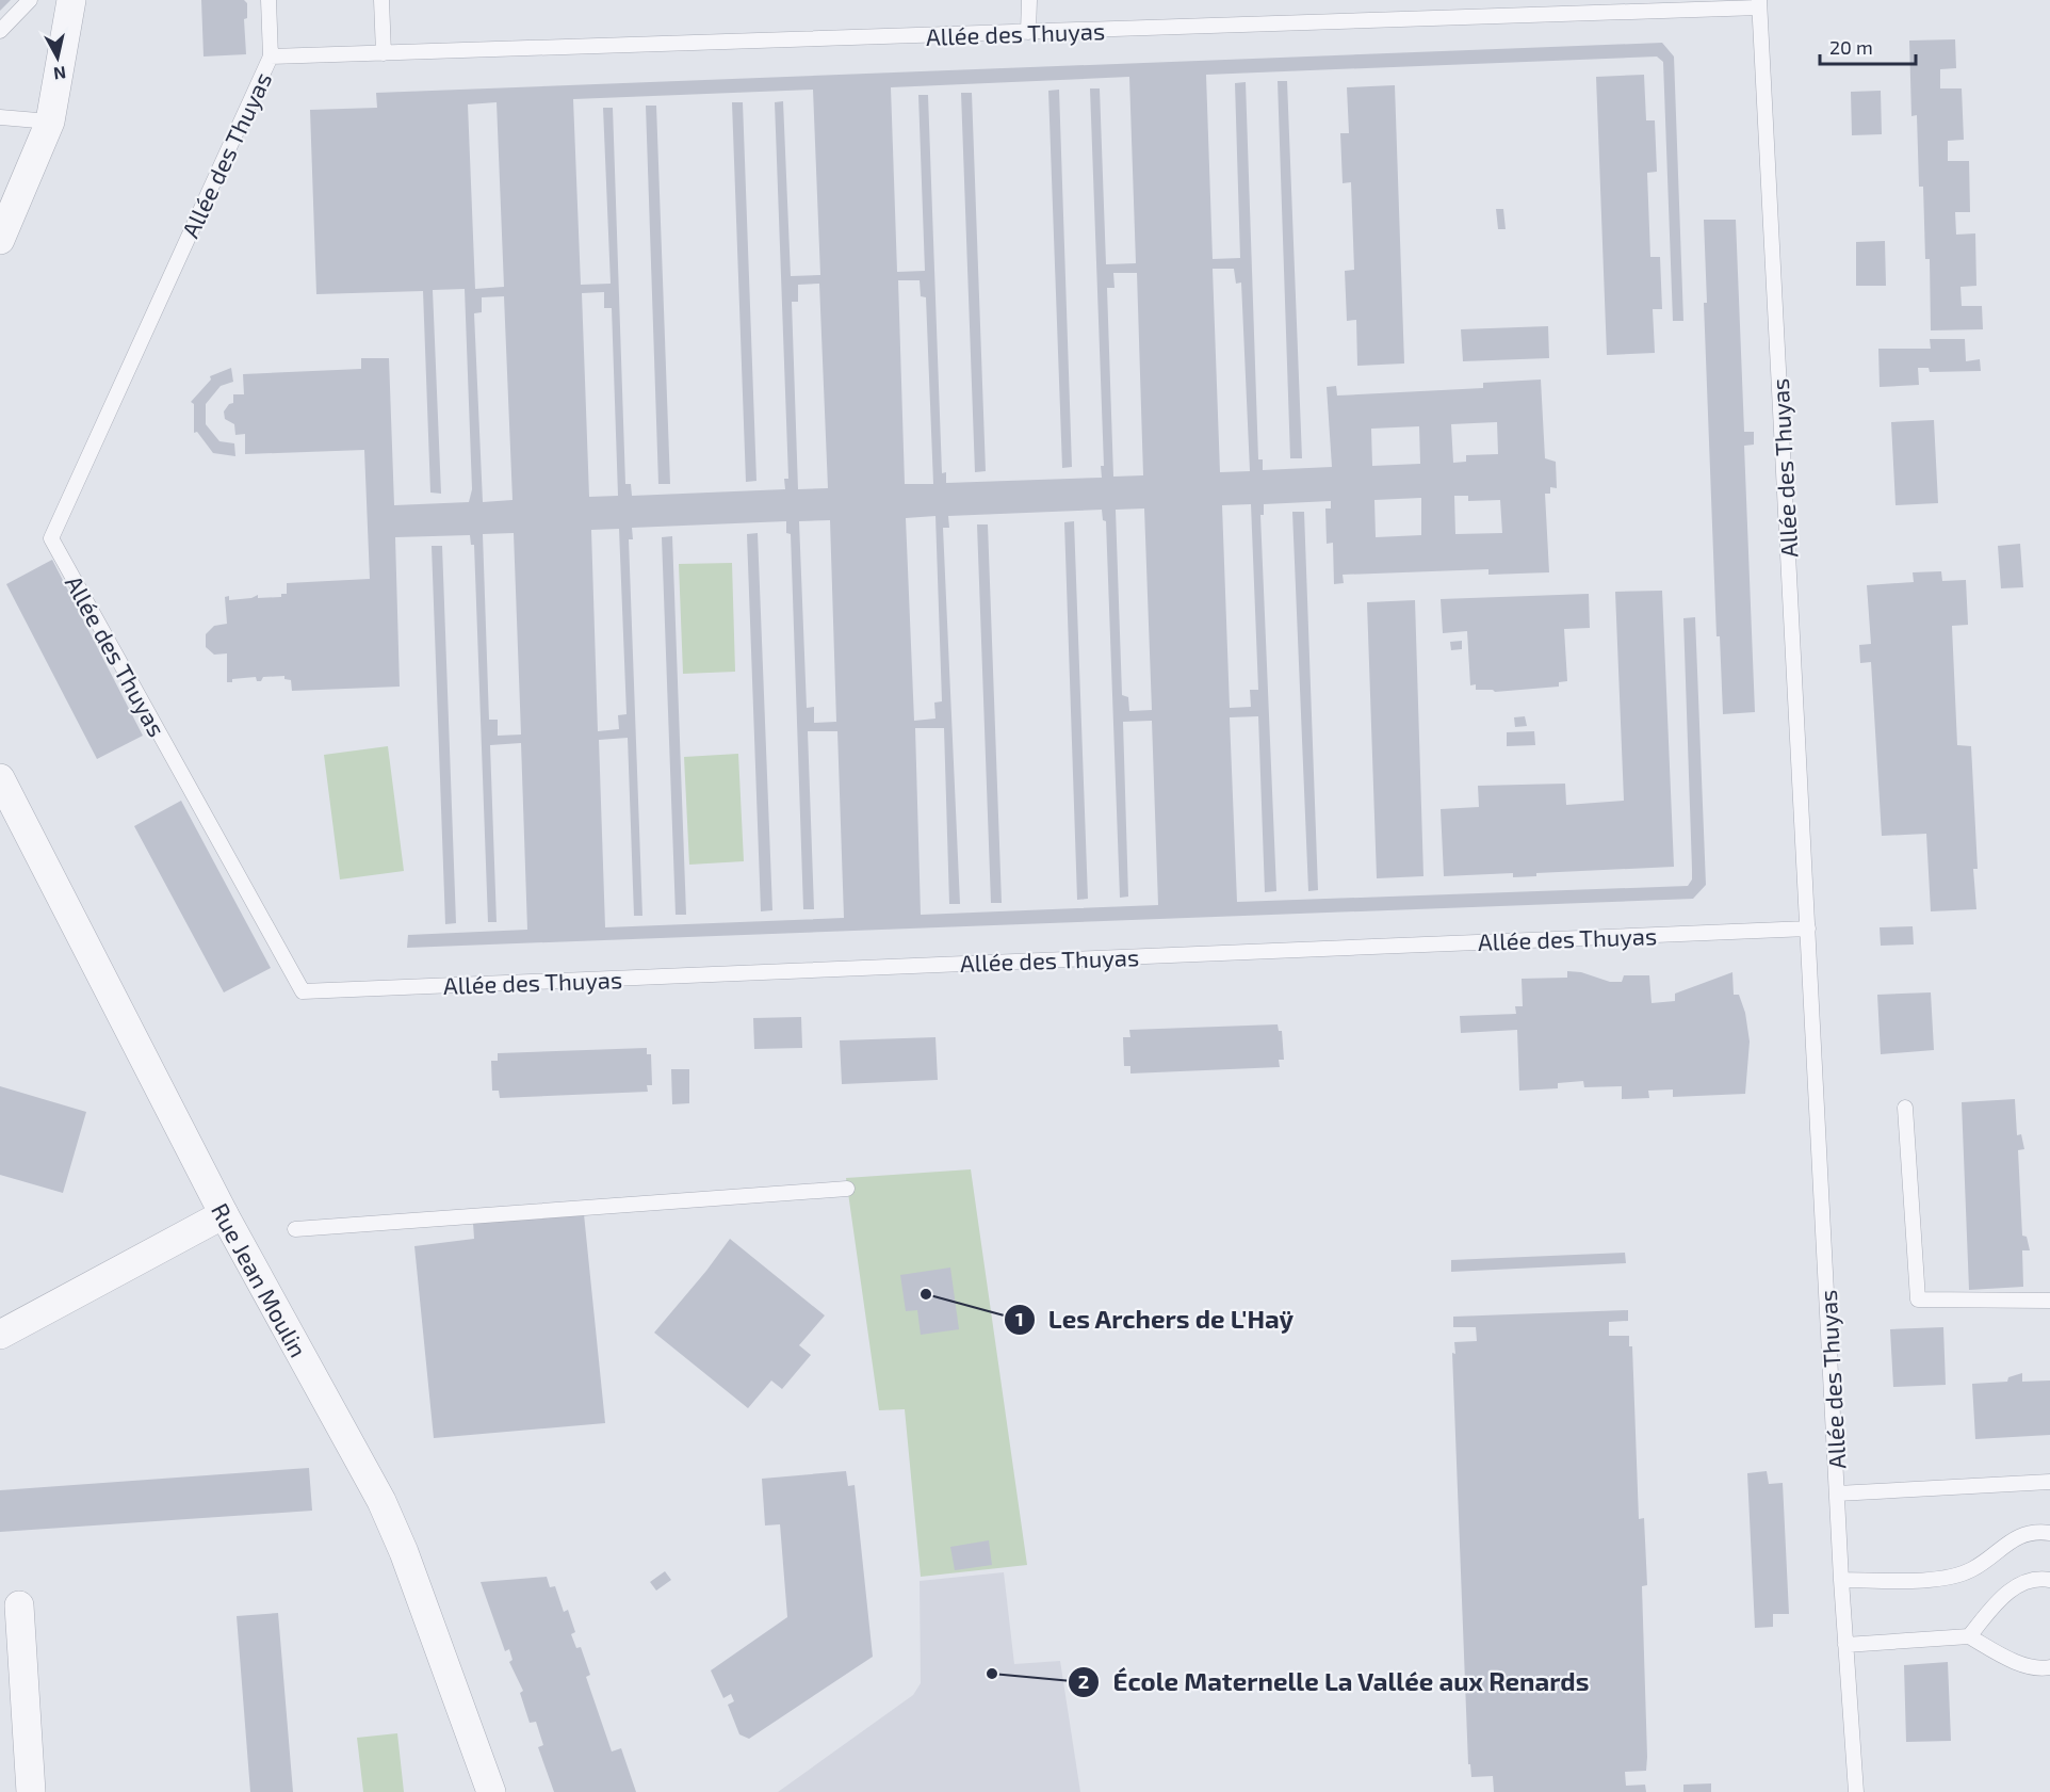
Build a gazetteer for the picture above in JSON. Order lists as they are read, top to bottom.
{
  "streets": {
    "street": ["Rue Jean Moulin"],
    "lane": ["Allée des Thuyas"]
  },
  "places": ["Les Archers de L'Haÿ", "École Maternelle La Vallée aux Renards"],
  "scale_bar": "20 m",
  "north": "bottom"
}
